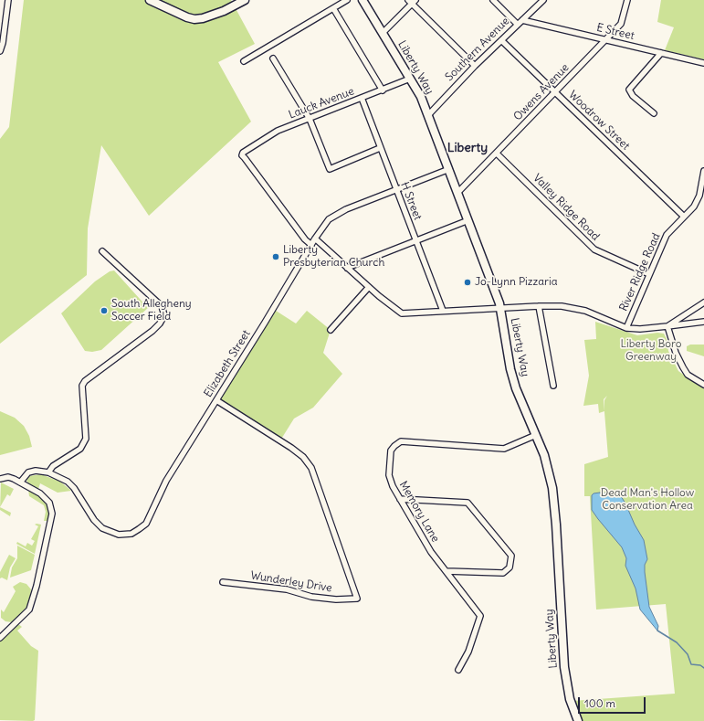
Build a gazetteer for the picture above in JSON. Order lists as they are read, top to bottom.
{
  "streets": {
    "street": [
      "E Street",
      "Southern Avenue",
      "Liberty Way",
      "Owens Avenue",
      "Lauck Avenue",
      "Woodrow Street",
      "H Street",
      "Valley Ridge Road",
      "River Ridge Road",
      "Elizabeth Street",
      "Memory Lane",
      "Wunderley Drive"
    ]
  },
  "crossings": [
    ["E Street", "Southern Avenue"],
    ["E Street", "Owens Avenue"],
    ["Southern Avenue", "Liberty Way"],
    ["Southern Avenue", "Woodrow Street"],
    ["Liberty Way", "Owens Avenue"],
    ["Liberty Way", "Lauck Avenue"],
    ["Liberty Way", "Elizabeth Street"],
    ["Liberty Way", "Memory Lane"],
    ["Owens Avenue", "Woodrow Street"],
    ["Owens Avenue", "Valley Ridge Road"],
    ["Lauck Avenue", "H Street"],
    ["Lauck Avenue", "Elizabeth Street"],
    ["Woodrow Street", "River Ridge Road"],
    ["H Street", "Elizabeth Street"],
    ["Valley Ridge Road", "River Ridge Road"],
    ["Elizabeth Street", "Wunderley Drive"]
  ],
  "districts": ["Liberty"],
  "parks": ["Liberty Boro Greenway", "Dead Man's Hollow Conservation Area"],
  "places": ["Liberty Presbyterian Church", "Jo-Lynn Pizzaria", "South Allegheny Soccer Field"],
  "scale_bar": "100 m"
}
